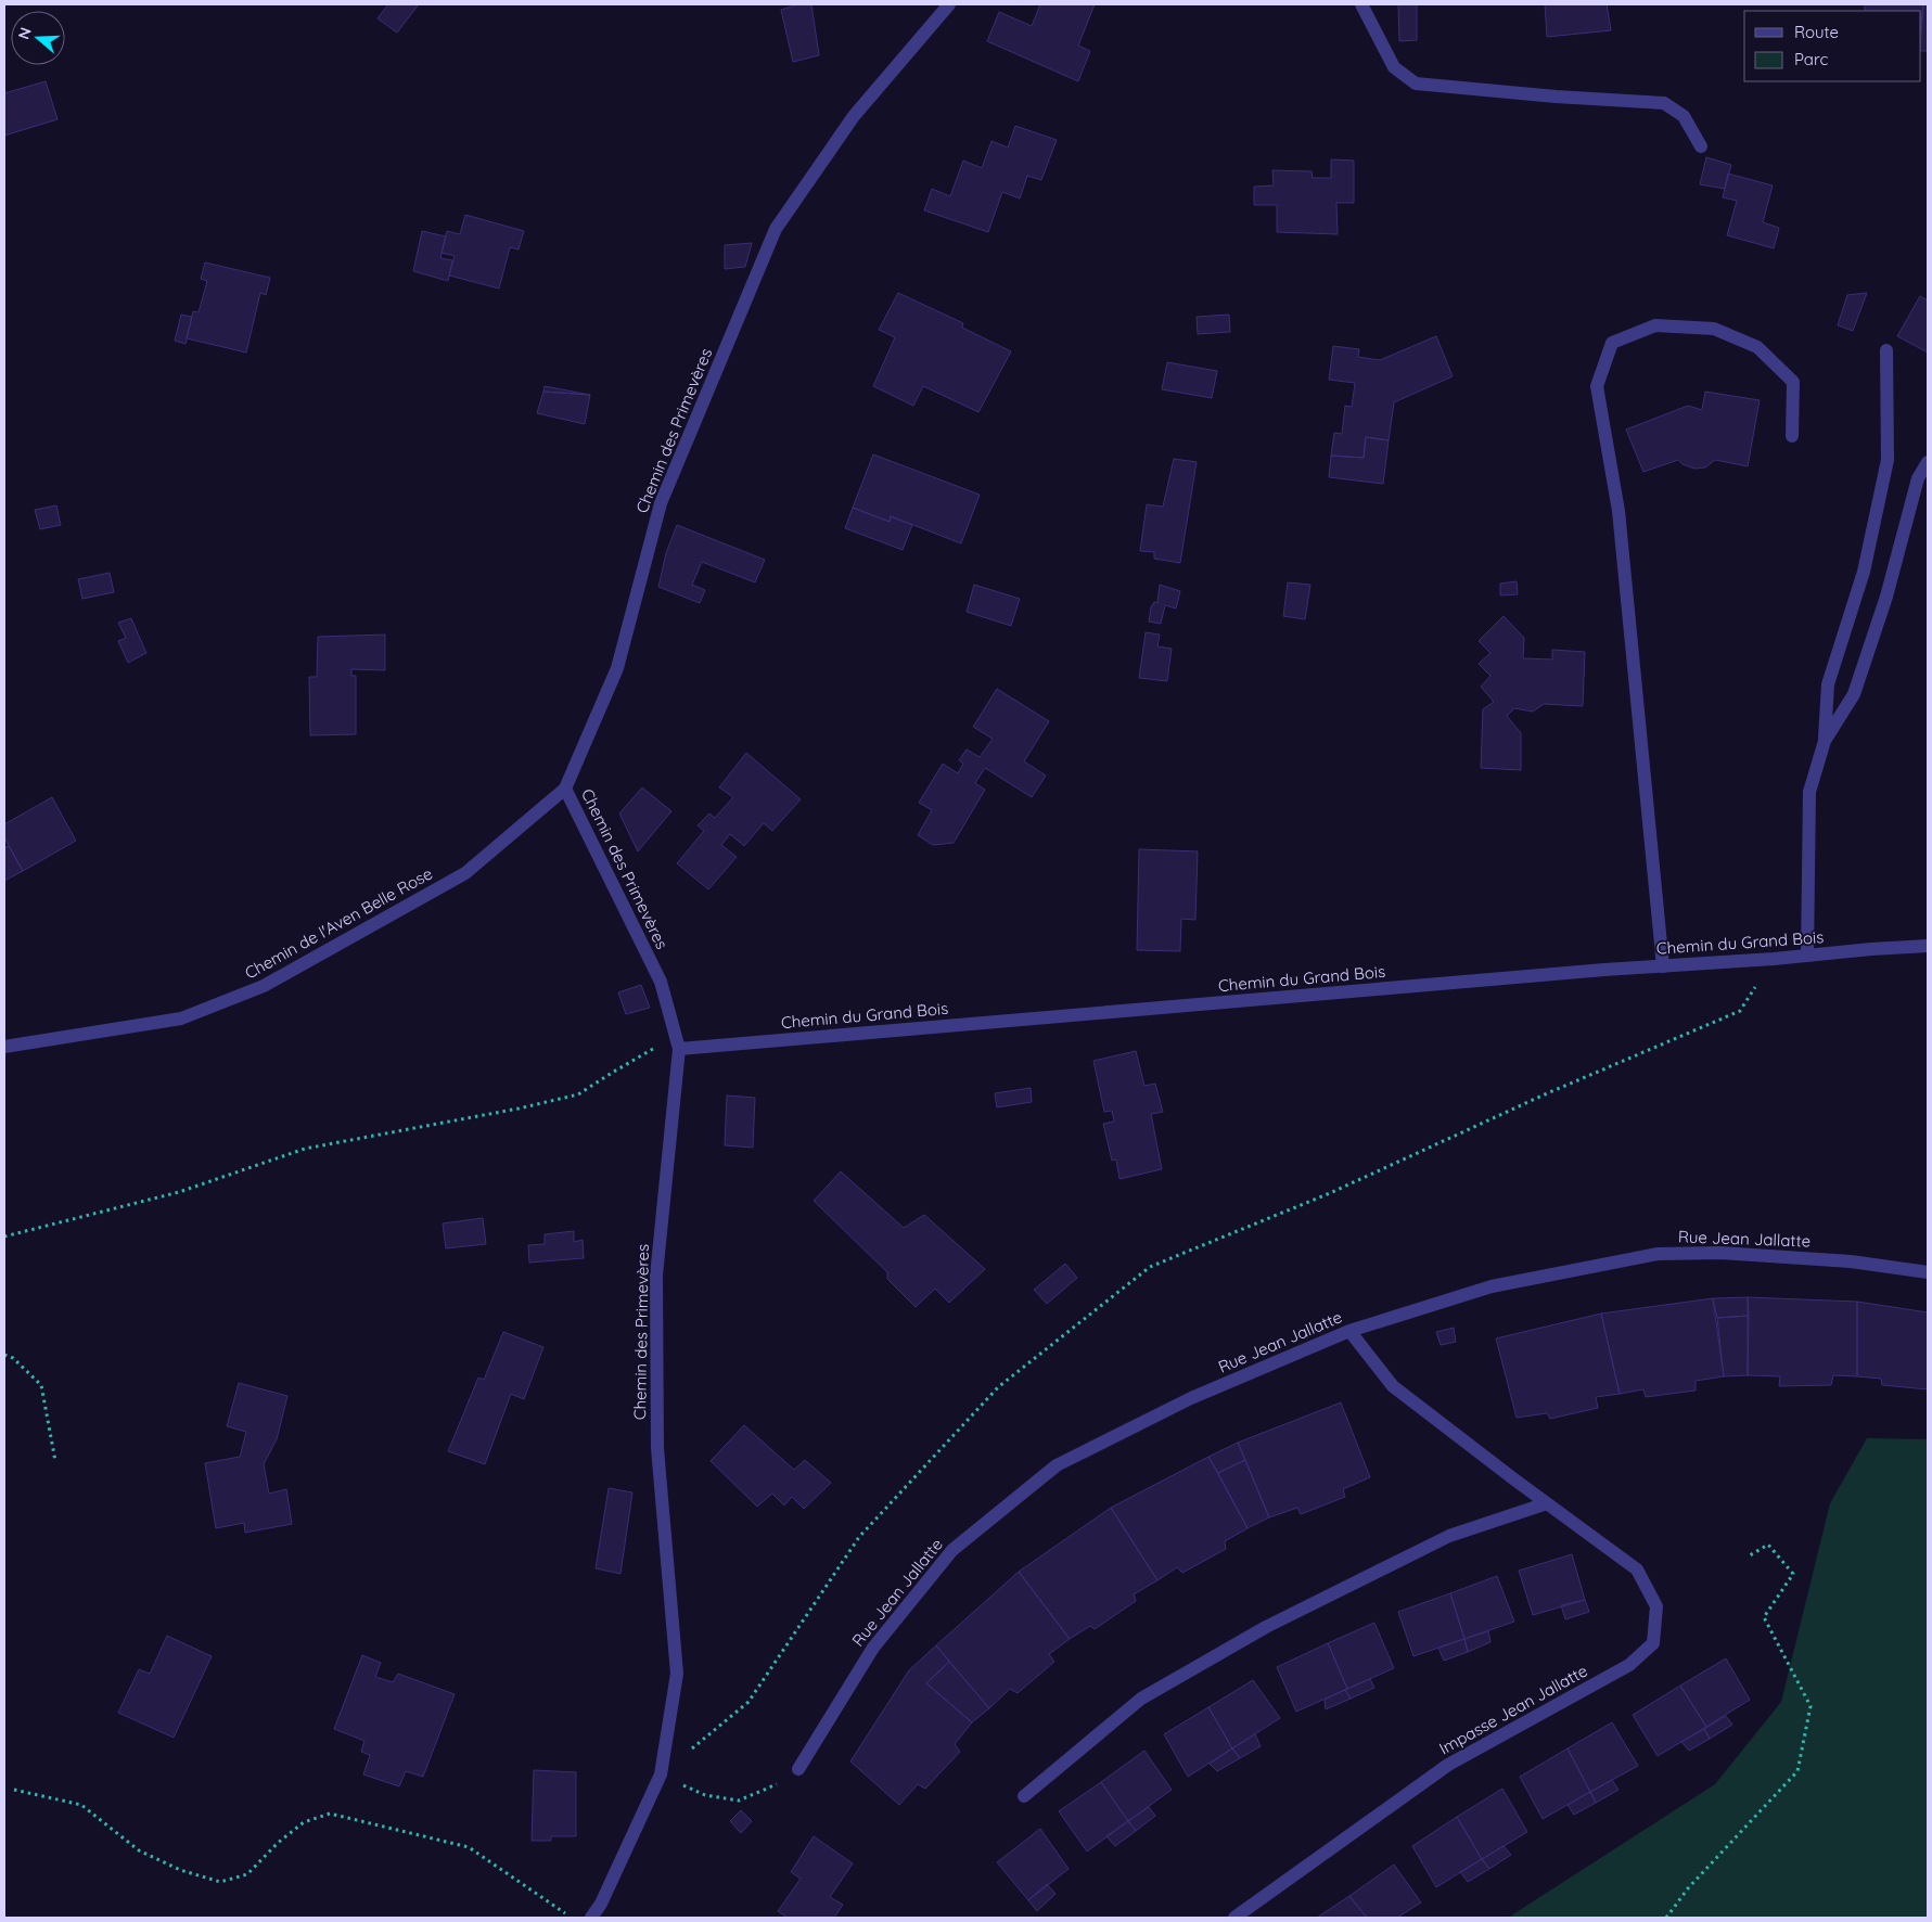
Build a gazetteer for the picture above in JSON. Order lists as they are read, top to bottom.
{
  "streets": {
    "street": [
      "Chemin des Primevères",
      "Chemin de l'Aven Belle Rose",
      "Chemin du Grand Bois",
      "Rue Jean Jallatte",
      "Impasse Jean Jallatte"
    ]
  },
  "crossings": [
    ["Chemin des Primevères", "Chemin de l'Aven Belle Rose"],
    ["Chemin des Primevères", "Chemin du Grand Bois"],
    ["Rue Jean Jallatte", "Impasse Jean Jallatte"]
  ],
  "legend": ["Route", "Parc"],
  "north": "left"
}
